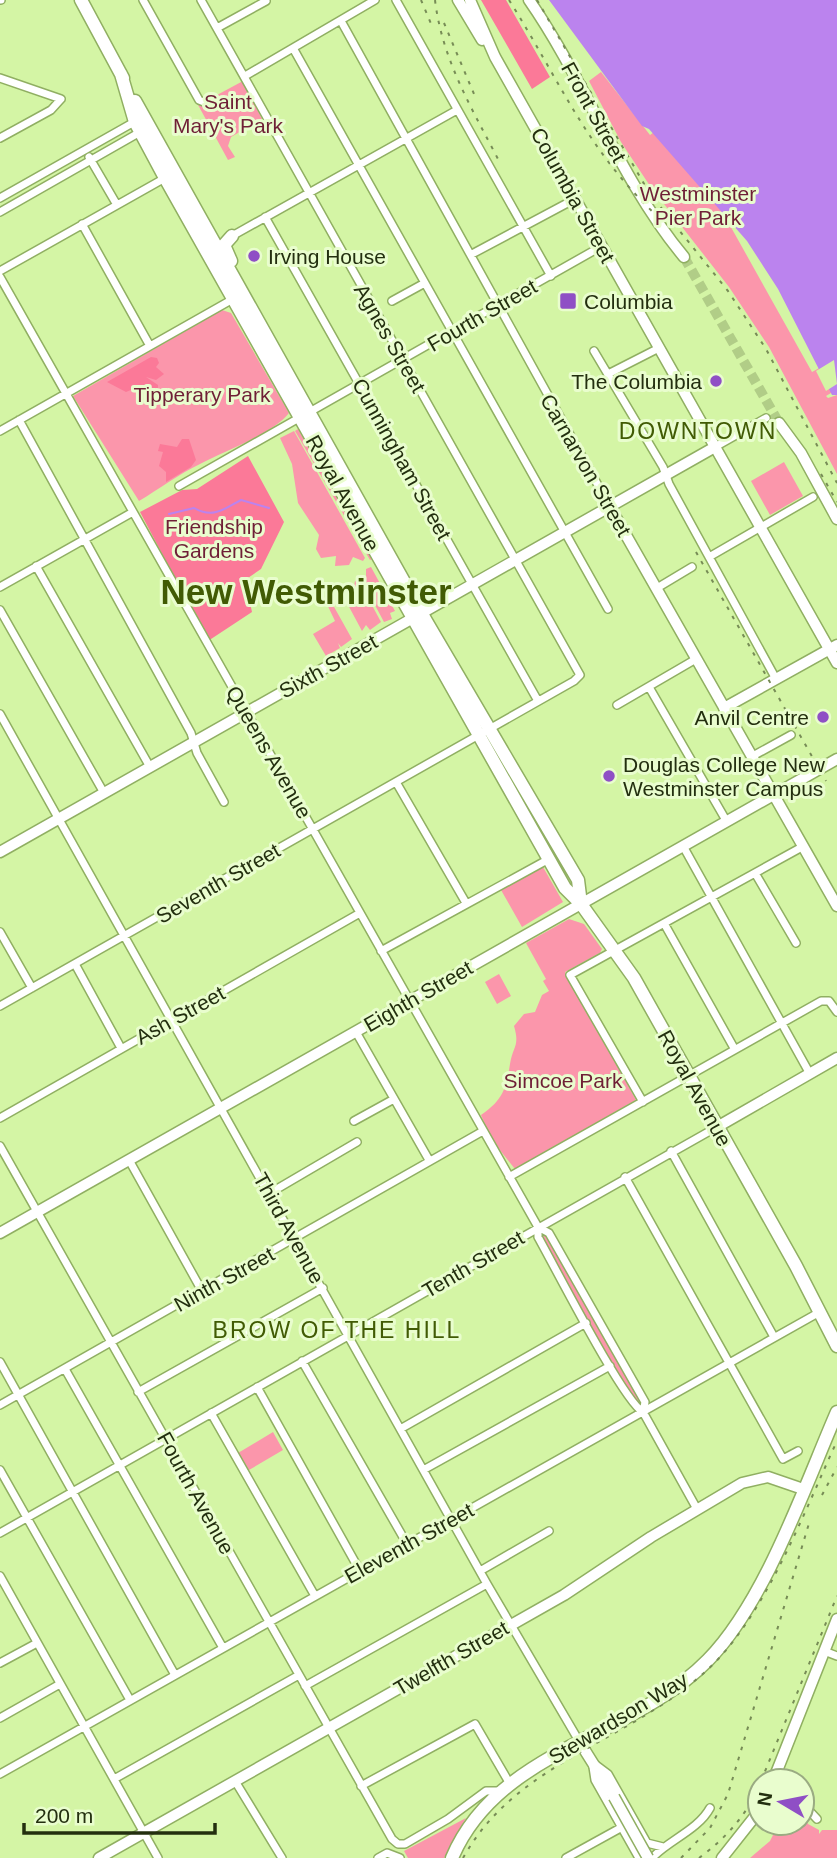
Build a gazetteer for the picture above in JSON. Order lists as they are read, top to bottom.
{
  "streets": {
    "main road": ["Royal Avenue", "Stewardson Way"],
    "street": [
      "Front Street",
      "Columbia Street",
      "Fourth Street",
      "Agnes Street",
      "Cunningham Street",
      "Carnarvon Street",
      "Sixth Street",
      "Queens Avenue",
      "Seventh Street",
      "Eighth Street",
      "Ash Street",
      "Third Avenue",
      "Tenth Street",
      "Ninth Street",
      "Fourth Avenue",
      "Eleventh Street",
      "Twelfth Street"
    ]
  },
  "crossings": [
    ["Columbia Street", "Fourth Street"],
    ["Columbia Street", "Sixth Street"],
    ["Fourth Street", "Agnes Street"],
    ["Fourth Street", "Cunningham Street"],
    ["Fourth Street", "Carnarvon Street"],
    ["Fourth Street", "Royal Avenue"],
    ["Agnes Street", "Sixth Street"],
    ["Agnes Street", "Seventh Street"],
    ["Cunningham Street", "Sixth Street"],
    ["Cunningham Street", "Seventh Street"],
    ["Carnarvon Street", "Sixth Street"],
    ["Carnarvon Street", "Eighth Street"],
    ["Royal Avenue", "Sixth Street"],
    ["Royal Avenue", "Seventh Street"],
    ["Royal Avenue", "Eighth Street"],
    ["Royal Avenue", "Tenth Street"],
    ["Royal Avenue", "Eleventh Street"],
    ["Sixth Street", "Queens Avenue"],
    ["Sixth Street", "Third Avenue"],
    ["Queens Avenue", "Seventh Street"],
    ["Queens Avenue", "Eighth Street"],
    ["Queens Avenue", "Ash Street"],
    ["Queens Avenue", "Tenth Street"],
    ["Queens Avenue", "Ninth Street"],
    ["Queens Avenue", "Eleventh Street"],
    ["Queens Avenue", "Twelfth Street"],
    ["Seventh Street", "Third Avenue"],
    ["Eighth Street", "Third Avenue"],
    ["Eighth Street", "Fourth Avenue"],
    ["Ash Street", "Third Avenue"],
    ["Third Avenue", "Tenth Street"],
    ["Third Avenue", "Ninth Street"],
    ["Third Avenue", "Eleventh Street"],
    ["Third Avenue", "Twelfth Street"],
    ["Third Avenue", "Stewardson Way"],
    ["Tenth Street", "Fourth Avenue"],
    ["Ninth Street", "Fourth Avenue"],
    ["Fourth Avenue", "Eleventh Street"],
    ["Fourth Avenue", "Twelfth Street"],
    ["Fourth Avenue", "Stewardson Way"],
    ["Twelfth Street", "Stewardson Way"]
  ],
  "districts": ["DOWNTOWN", "New Westminster", "BROW OF THE HILL"],
  "parks": [
    "Saint Mary's Park",
    "Westminster Pier Park",
    "Tipperary Park",
    "Friendship Gardens",
    "Simcoe Park"
  ],
  "places": {
    "other": [
      "Irving House",
      "The Columbia",
      "Anvil Centre",
      "Douglas College New Westminster Campus"
    ],
    "transit": ["Columbia"]
  },
  "scale_bar": "200 m",
  "north": "left"
}
